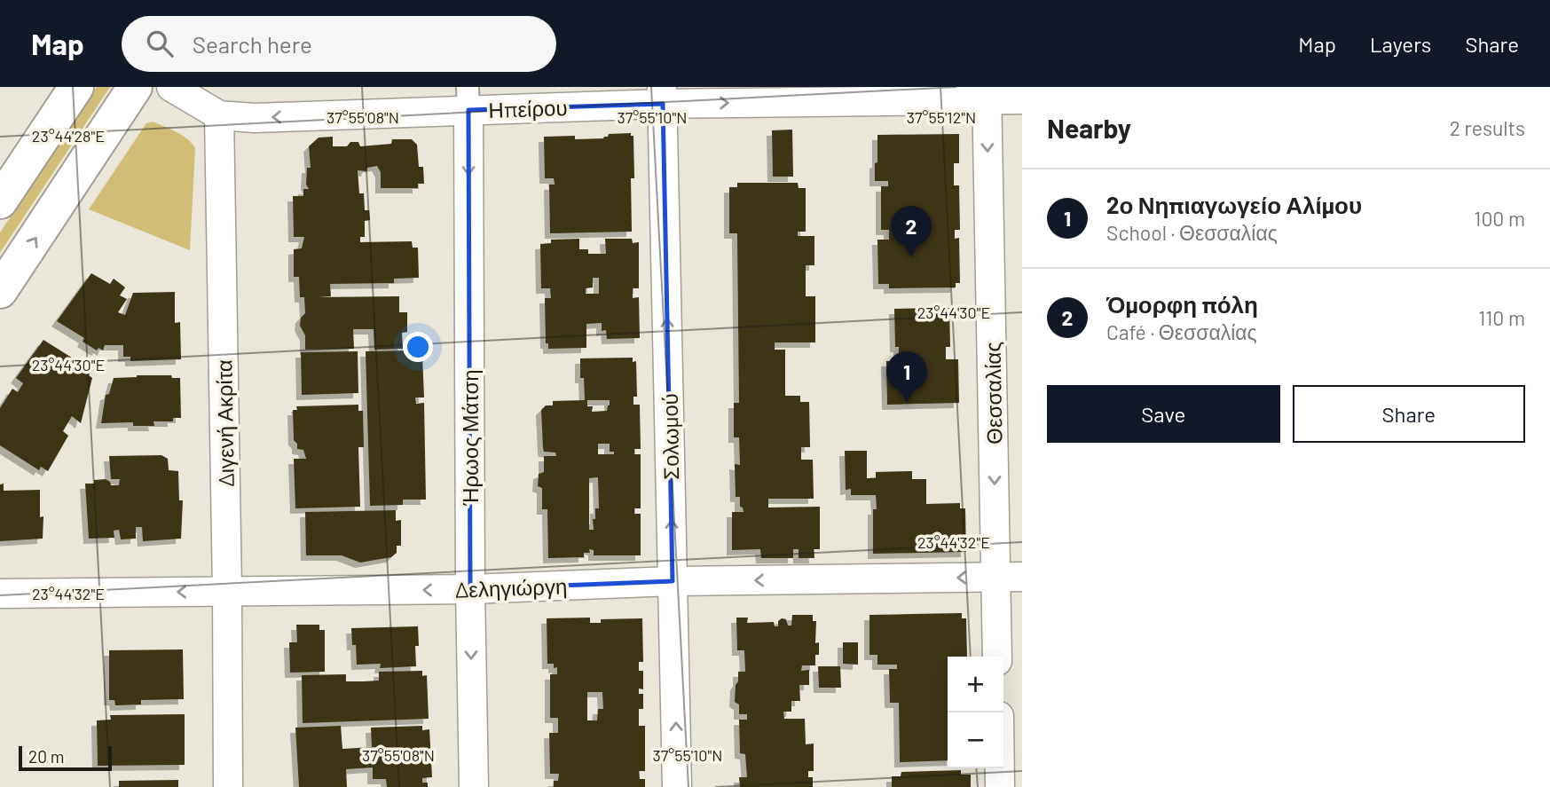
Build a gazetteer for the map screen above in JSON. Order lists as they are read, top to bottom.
{
  "streets": {
    "street": [
      "Ηπείρου",
      "Θεσσαλίας",
      "Διγενή Ακρίτα",
      "Σολωμού",
      "Ήρωος Μάτση",
      "Δεληγιώργη"
    ]
  },
  "crossings": [
    ["Ηπείρου", "Θεσσαλίας"],
    ["Ηπείρου", "Διγενή Ακρίτα"],
    ["Ηπείρου", "Σολωμού"],
    ["Ηπείρου", "Ήρωος Μάτση"],
    ["Θεσσαλίας", "Δεληγιώργη"],
    ["Διγενή Ακρίτα", "Δεληγιώργη"],
    ["Σολωμού", "Δεληγιώργη"],
    ["Ήρωος Μάτση", "Δεληγιώργη"]
  ],
  "one_way": [
    "Θεσσαλίας",
    "Σολωμού",
    "Ήρωος Μάτση",
    "Δεληγιώργη"
  ],
  "scale_bar": "20 m",
  "page": {
    "header": "Map",
    "search": "Search here",
    "nav": ["Map", "Layers", "Share"],
    "heading": ["Nearby", "2 results"],
    "list": [
      {
        "mark": "1",
        "name": "2ο Νηπιαγωγείο Αλίμου",
        "note": "School · Θεσσαλίας",
        "value": "100 m"
      },
      {
        "mark": "2",
        "name": "Όμορφη πόλη",
        "note": "Café · Θεσσαλίας",
        "value": "110 m"
      }
    ],
    "pins": ["2", "1"],
    "buttons": ["Save", "Share"],
    "map_buttons": ["+", "−"],
    "scale": "20 m"
  },
  "coordinates": [
    "37°55'08\"N",
    "37°55'10\"N",
    "37°55'12\"N",
    "23°44'28\"E",
    "23°44'30\"E",
    "23°44'32\"E"
  ]
}
